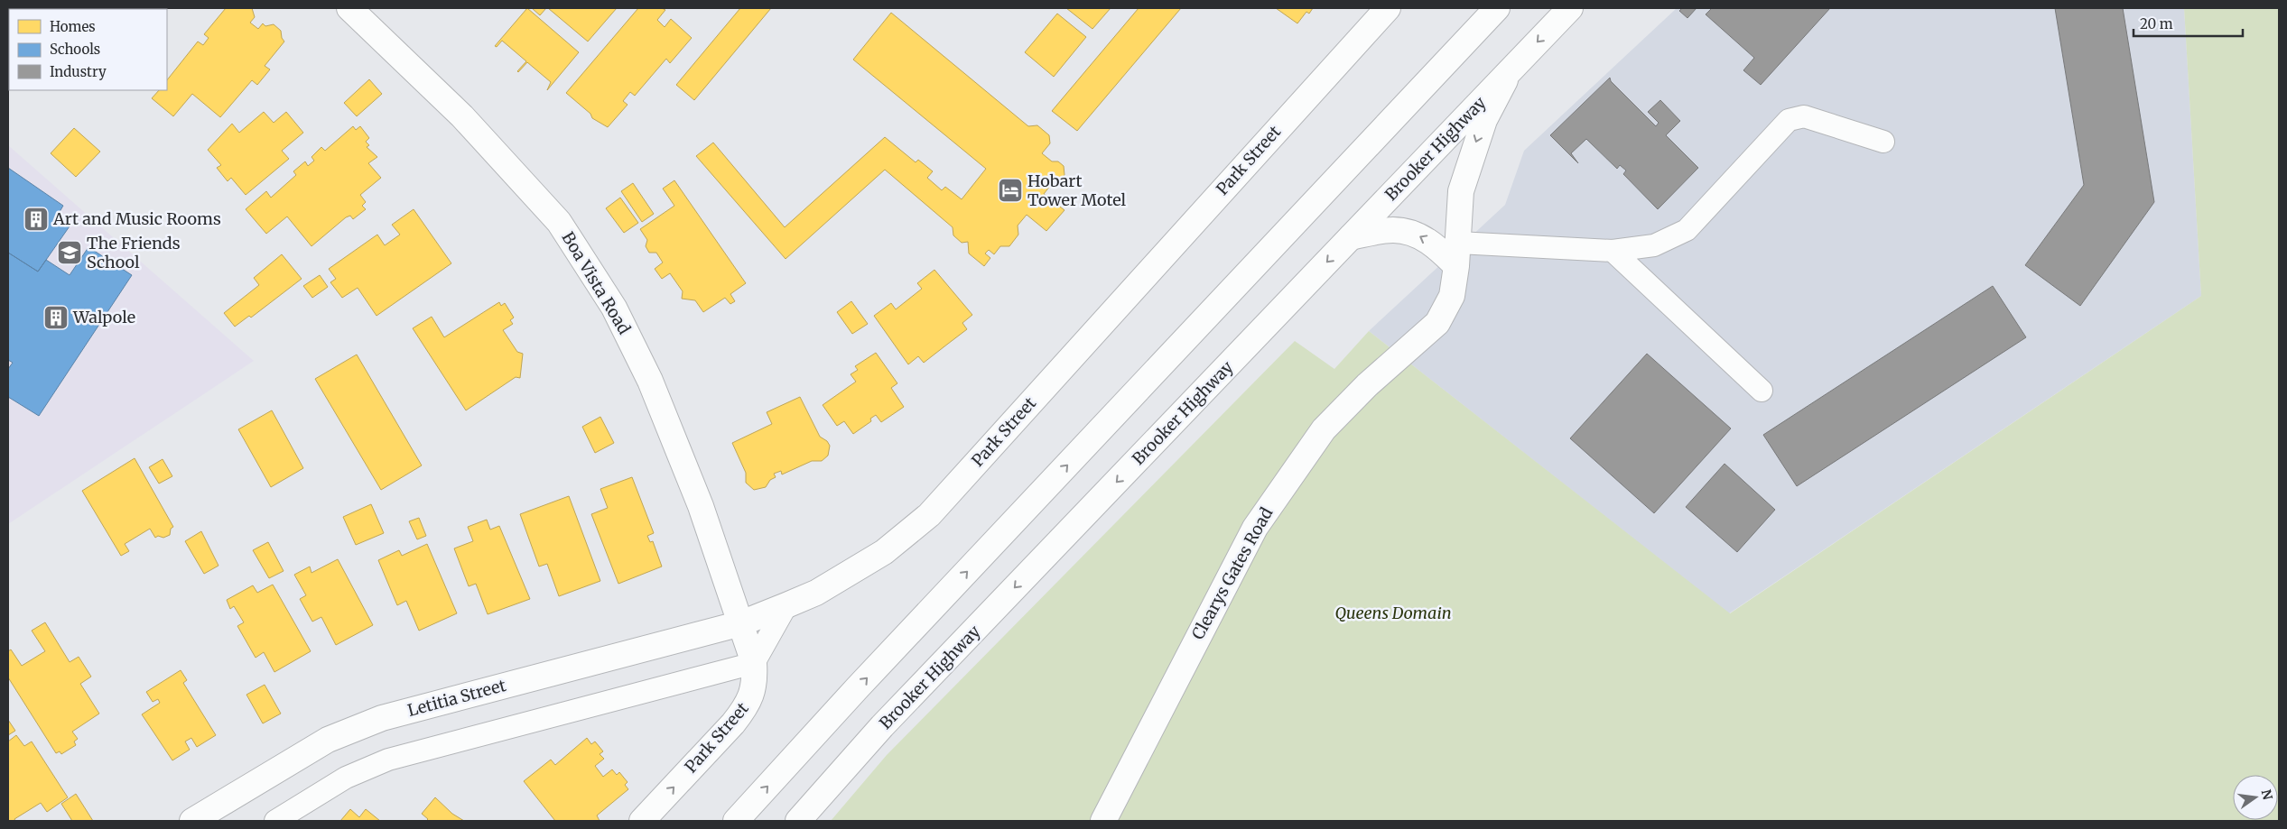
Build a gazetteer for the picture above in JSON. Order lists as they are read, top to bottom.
{
  "streets": {
    "main road": [
      "Brooker Highway",
      "Park Street",
      "Boa Vista Road",
      "Clearys Gates Road",
      "Letitia Street"
    ]
  },
  "crossings": [
    ["Brooker Highway", "Clearys Gates Road"],
    ["Park Street", "Boa Vista Road"],
    ["Park Street", "Letitia Street"],
    ["Boa Vista Road", "Letitia Street"]
  ],
  "parks": ["Queens Domain"],
  "places": {
    "hotel": ["Hobart Tower Motel"],
    "building": ["Art and Music Rooms", "Walpole"],
    "school or university": ["The Friends School"]
  },
  "legend": ["Homes", "Schools", "Industry"],
  "scale_bar": "20 m",
  "north": "right"
}
